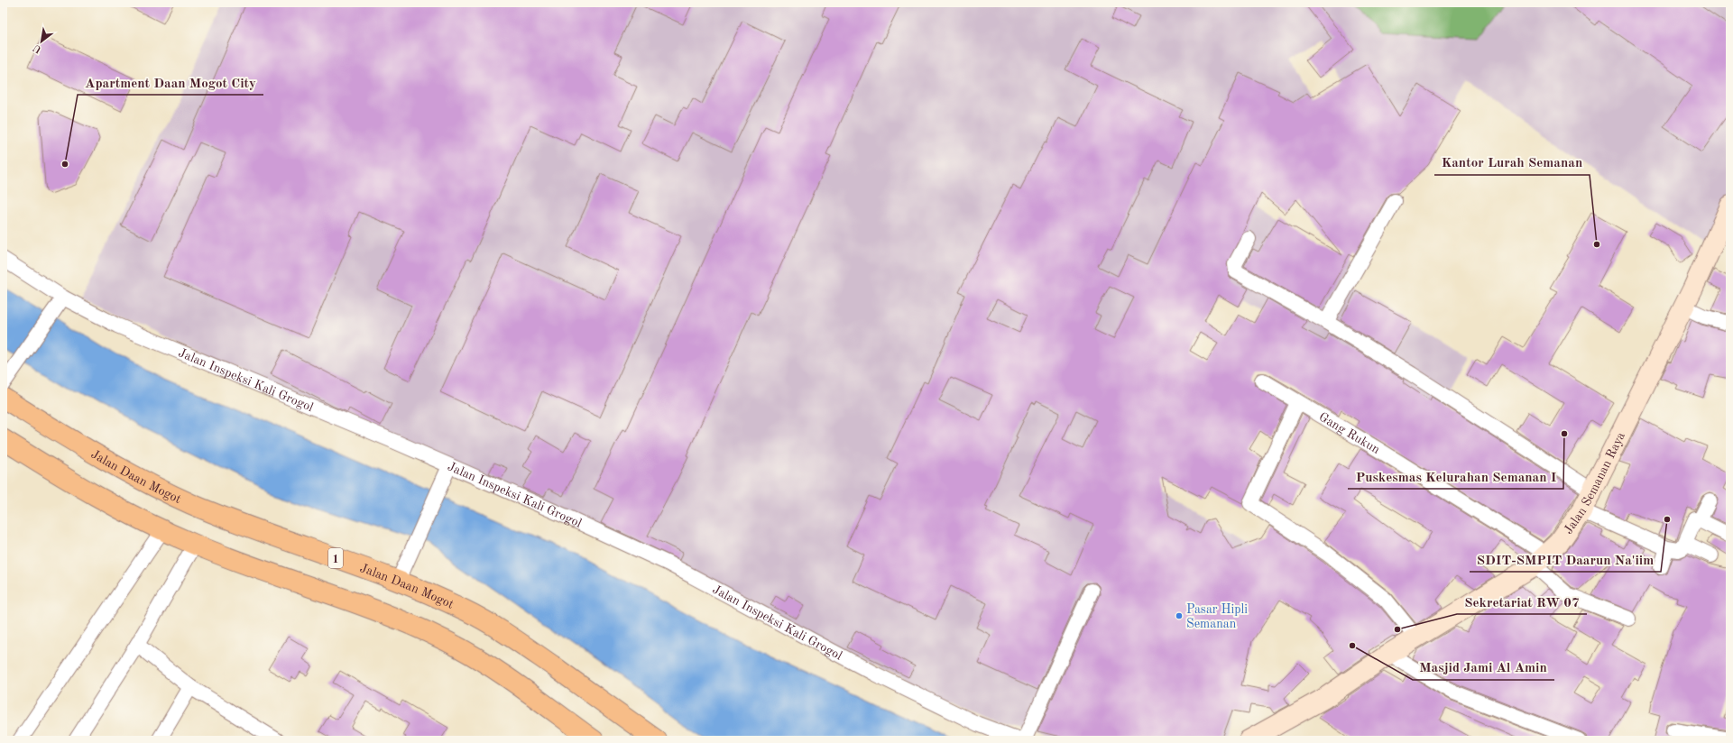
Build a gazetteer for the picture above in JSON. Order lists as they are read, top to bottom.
{
  "streets": {
    "highway": ["Jalan Daan Mogot", "1"],
    "street": ["Jalan Inspeksi Kali Grogol", "Gang Rukun", "Jalan Semanan Raya"]
  },
  "crossings": [
    ["Gang Rukun", "Jalan Semanan Raya"]
  ],
  "places": [
    "Apartment Daan Mogot City",
    "Kantor Lurah Semanan",
    "Puskesmas Kelurahan Semanan I",
    "SDIT-SMPIT Daarun Na'iim",
    "Pasar Hipli Semanan",
    "Sekretariat RW 07",
    "Masjid Jami Al Amin"
  ],
  "north": "bottom left"
}
